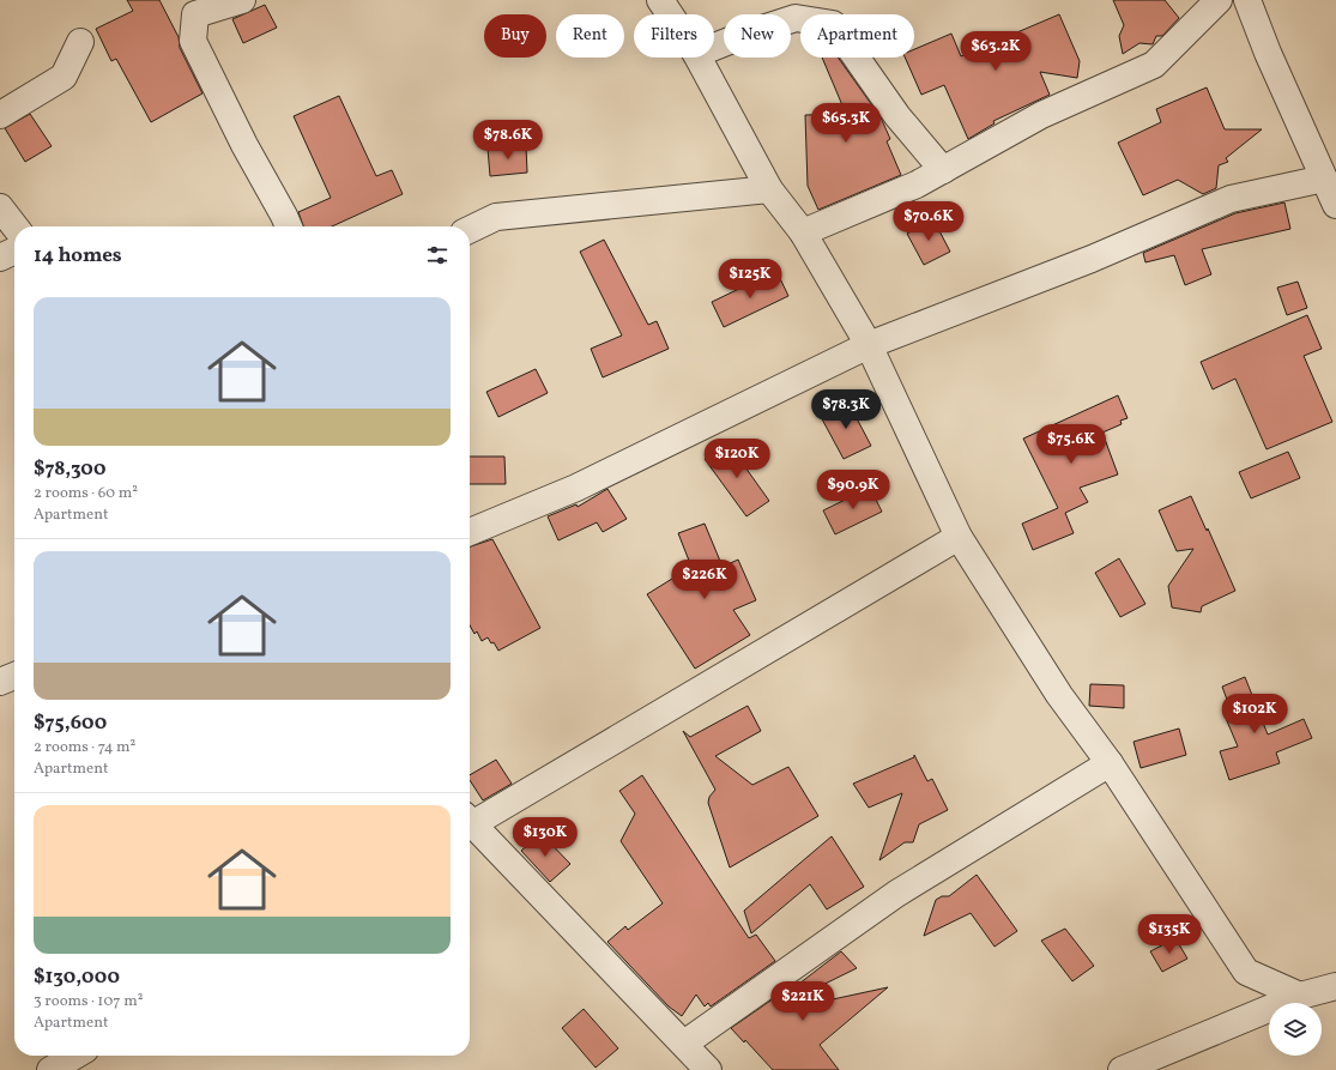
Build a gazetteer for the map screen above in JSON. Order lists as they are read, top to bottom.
{
  "page": {
    "chip": [
      "Buy",
      "Rent",
      "Filters",
      "New",
      "Apartment"
    ],
    "price": [
      "$63.2K",
      "$65.3K",
      "$78.6K",
      "$70.6K",
      "$125K",
      "$78.3K",
      "$75.6K",
      "$120K",
      "$90.9K",
      "$226K",
      "$102K",
      "$130K",
      "$135K",
      "$221K"
    ],
    "heading": "14 homes",
    "list": [
      {
        "name": "$78,300",
        "note": "2 rooms · 60 m² · Apartment"
      },
      {
        "name": "$75,600",
        "note": "2 rooms · 74 m² · Apartment"
      },
      {
        "name": "$130,000",
        "note": "3 rooms · 107 m² · Apartment"
      }
    ]
  }
}
